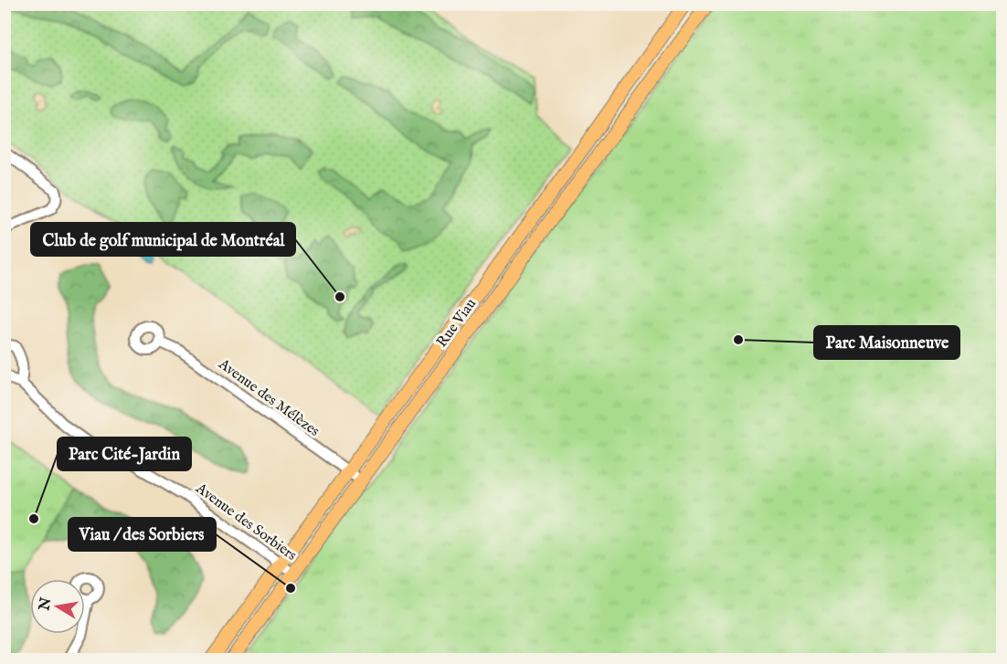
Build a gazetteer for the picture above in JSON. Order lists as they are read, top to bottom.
{
  "streets": {
    "main road": ["Rue Viau"],
    "street": ["Avenue des Mélèzes", "Avenue des Sorbiers"]
  },
  "crossings": [
    ["Rue Viau", "Avenue des Mélèzes"],
    ["Rue Viau", "Avenue des Sorbiers"]
  ],
  "places": [
    "Club de golf municipal de Montréal",
    "Parc Maisonneuve",
    "Parc Cité-Jardin",
    "Viau / des Sorbiers"
  ],
  "north": "left"
}
